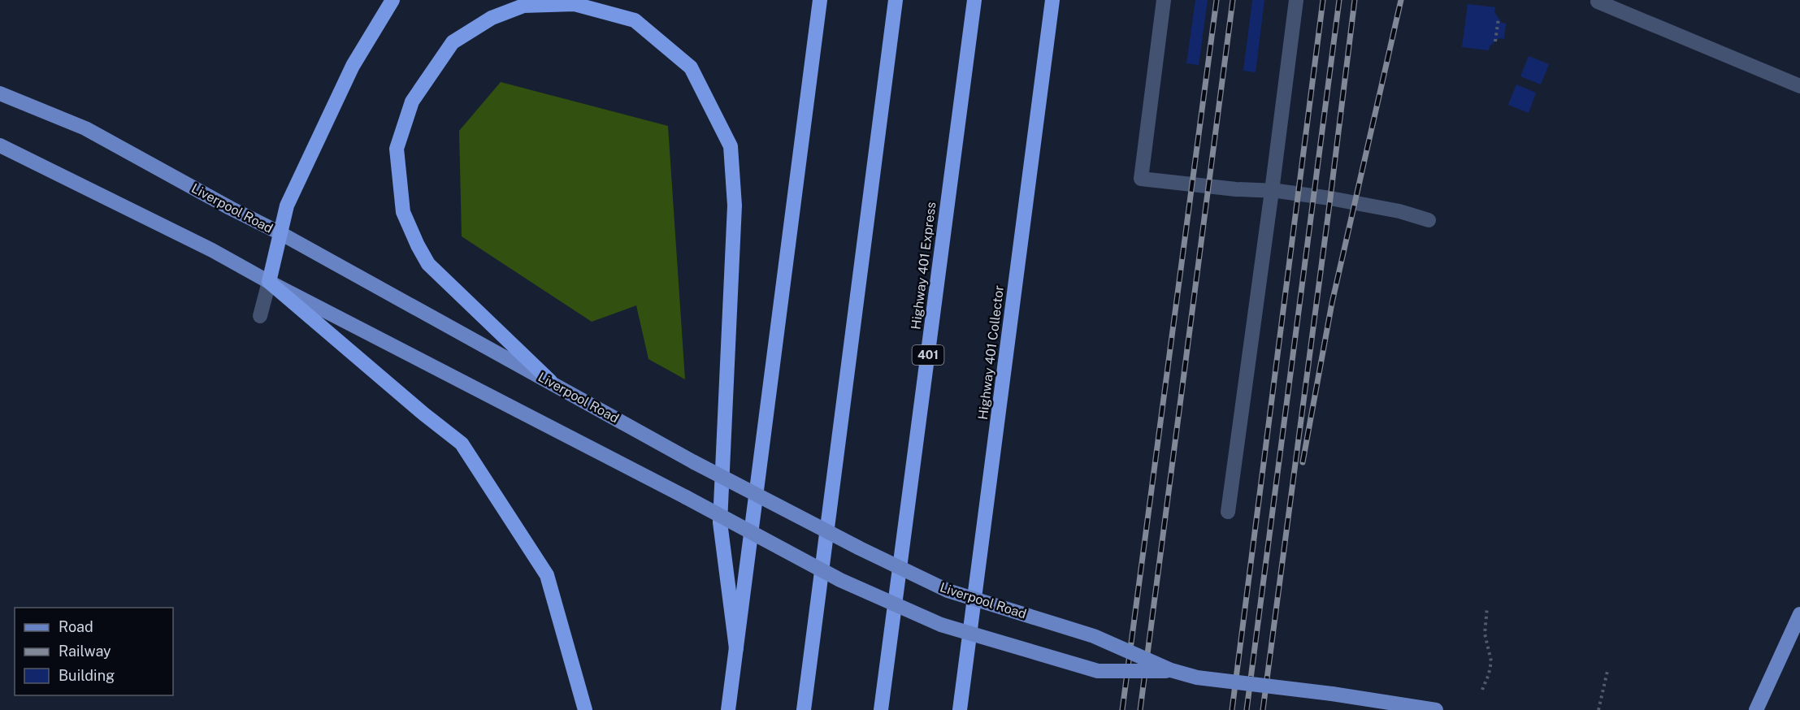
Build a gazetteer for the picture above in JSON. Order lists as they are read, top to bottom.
{
  "streets": {
    "highway": ["Highway 401 Express", "Highway 401 Collector", "401"],
    "main road": ["Liverpool Road"]
  },
  "legend": ["Road", "Railway", "Building"]
}
